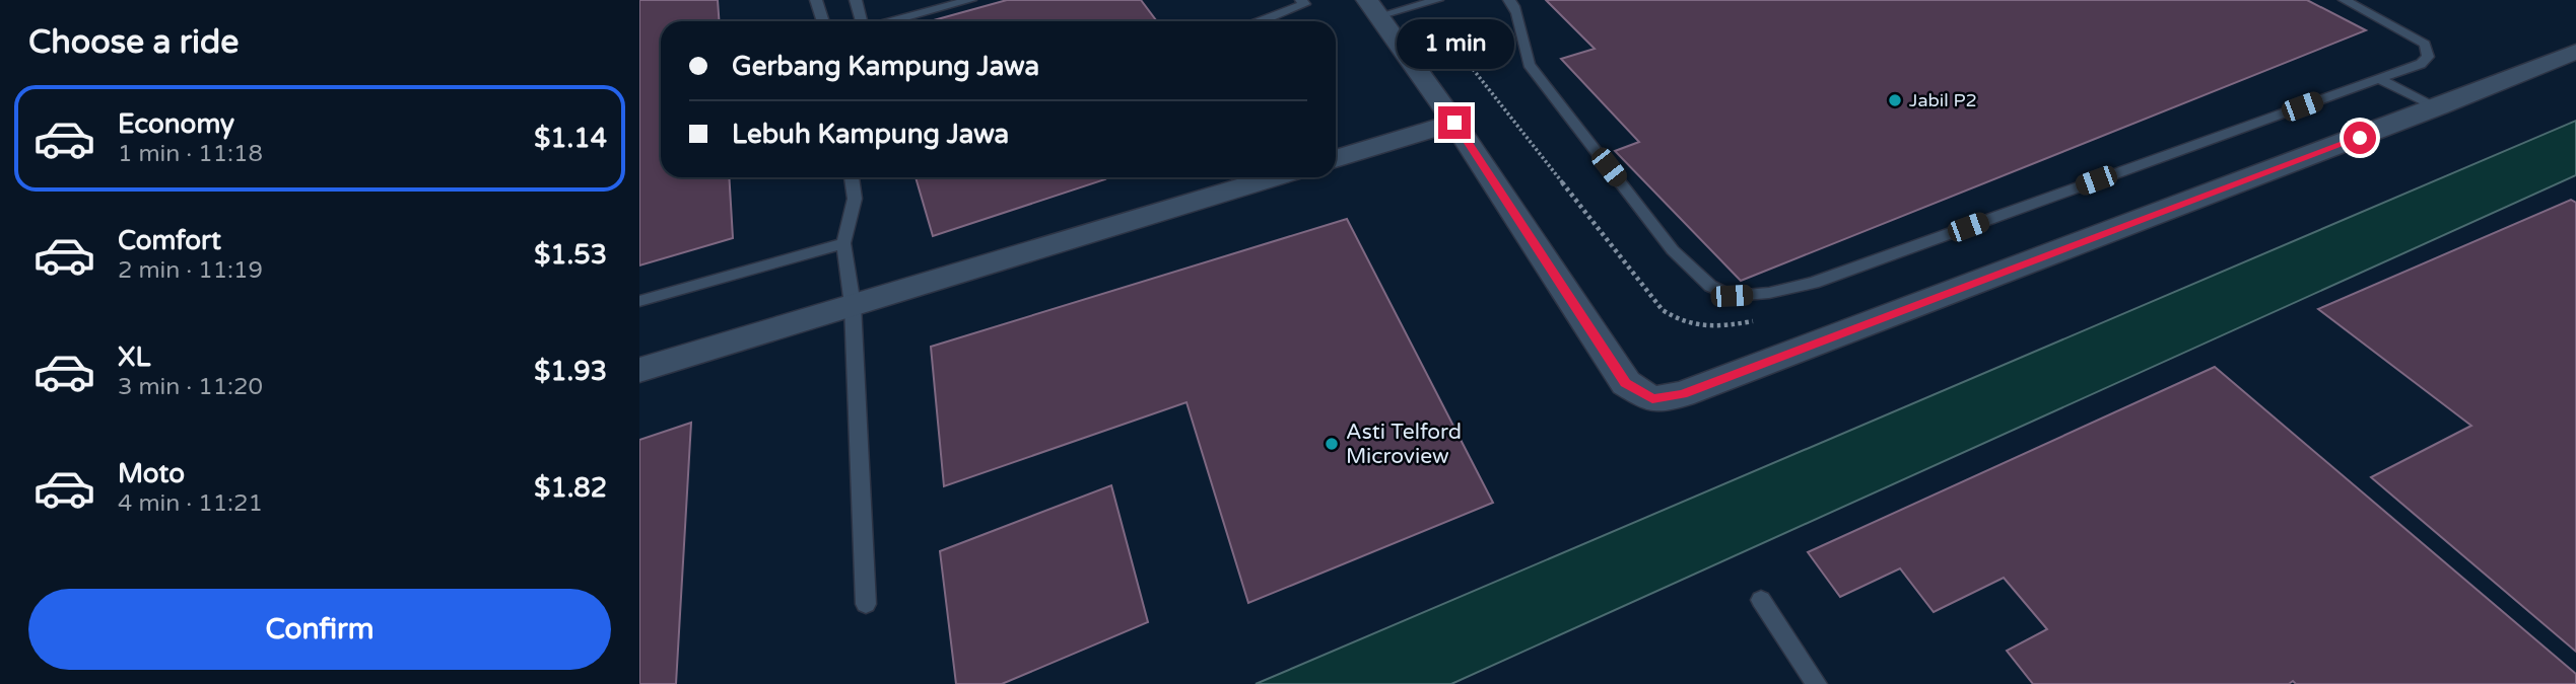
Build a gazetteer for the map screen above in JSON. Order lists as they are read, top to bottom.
{
  "places": ["Jabil P2", "Asti Telford Microview"],
  "page": {
    "heading": "Choose a ride",
    "bubble": "1 min",
    "banner": ["Gerbang Kampung Jawa", "Lebuh Kampung Jawa"],
    "list": [
      {
        "name": "Economy",
        "note": "1 min · 11:18",
        "value": "$1.14"
      },
      {
        "name": "Comfort",
        "note": "2 min · 11:19",
        "value": "$1.53"
      },
      {
        "name": "XL",
        "note": "3 min · 11:20",
        "value": "$1.93"
      },
      {
        "name": "Moto",
        "note": "4 min · 11:21",
        "value": "$1.82"
      }
    ],
    "buttons": "Confirm"
  }
}
